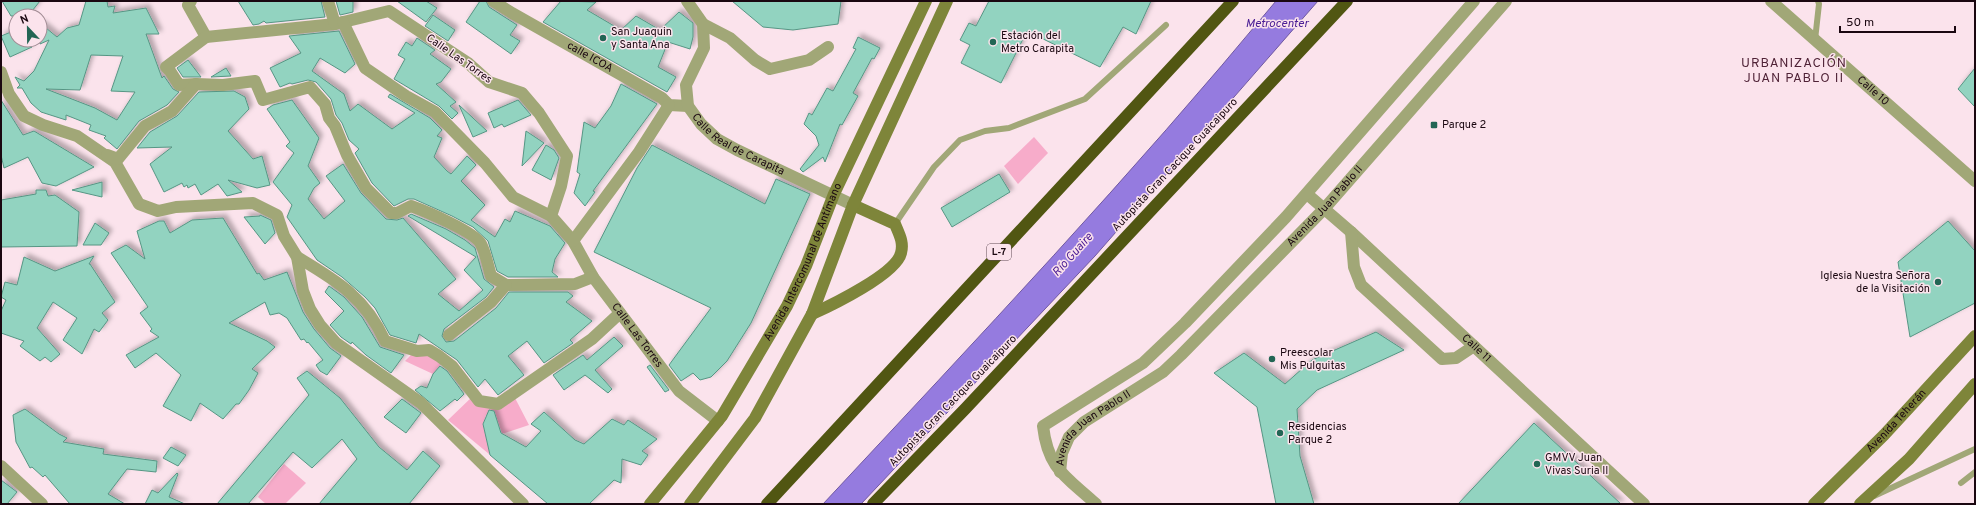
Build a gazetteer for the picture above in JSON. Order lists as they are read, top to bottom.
{
  "streets": {
    "highway": ["Autopista Gran Cacique Guaicaipuro", "L-7"],
    "main road": ["Avenida Intercomunal de Antímano", "Avenida Teherán"],
    "street": [
      "calle ICOA",
      "Calle Las Torres",
      "Calle 10",
      "Calle Real de Carapita",
      "Avenida Juan Pablo II",
      "Calle 11"
    ]
  },
  "crossings": [
    ["Calle Las Torres", "Avenida Intercomunal de Antímano"],
    ["Calle Real de Carapita", "Avenida Intercomunal de Antímano"],
    ["Avenida Juan Pablo II", "Calle 11"]
  ],
  "districts": ["URBANIZACIÓN JUAN PABLO II"],
  "water": ["Metrocenter", "Río Guaire"],
  "places": {
    "other": [
      "San Juaquin y Santa Ana",
      "Estación del Metro Carapita",
      "Iglesia Nuestra Señora de la Visitación",
      "Preescolar Mis Pulguitas",
      "Residencias Parque 2",
      "GMVV Juan Vivas Suria II"
    ],
    "transit": ["Parque 2"]
  },
  "scale_bar": "50 m",
  "north": "top"
}
